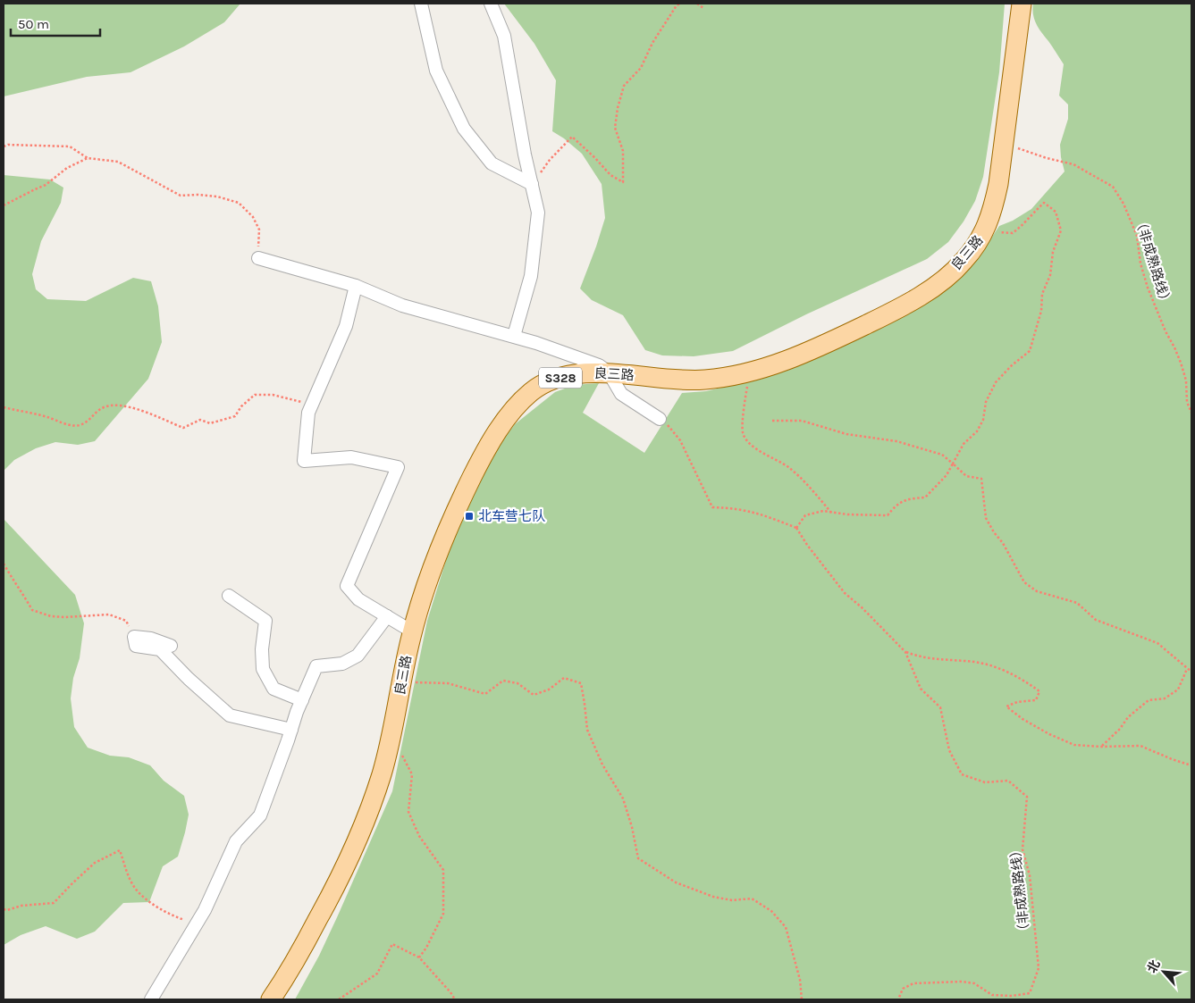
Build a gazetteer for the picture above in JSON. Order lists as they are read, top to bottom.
{
  "streets": {
    "main road": ["良三路", "S328"],
    "path": ["（非成熟路线）"]
  },
  "crossings": [
    ["良三路", "（非成熟路线）"]
  ],
  "places": {
    "transit": ["北车营七队"]
  },
  "scale_bar": "50 m",
  "north": "top left"
}
